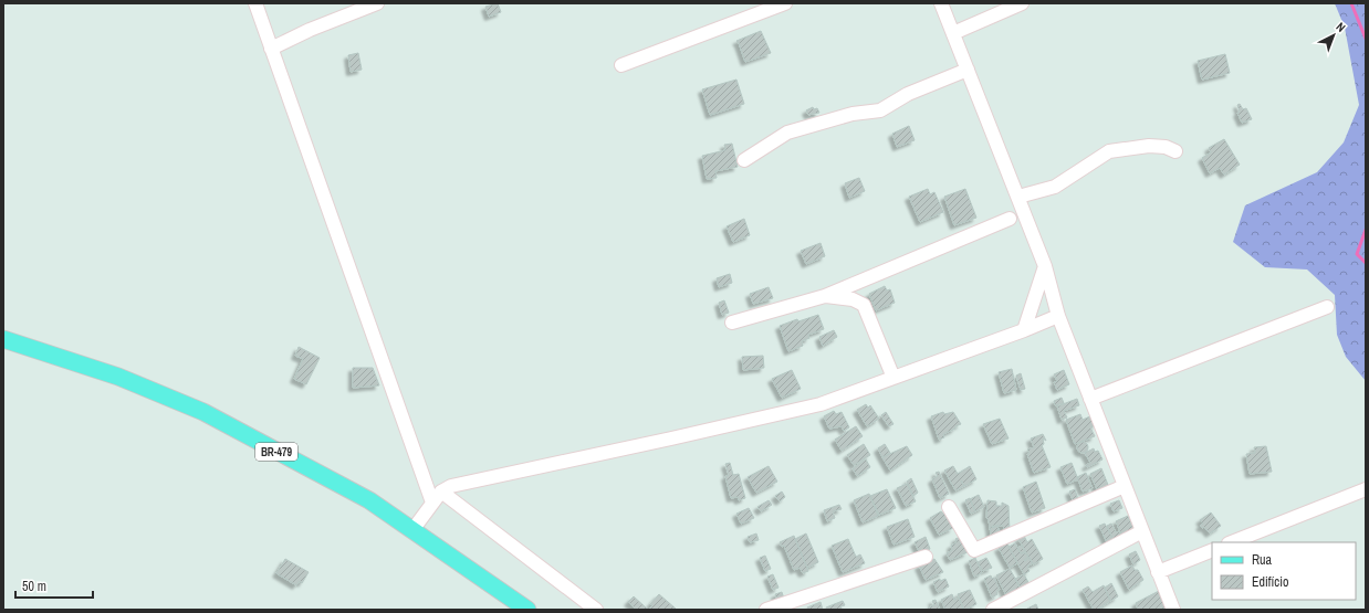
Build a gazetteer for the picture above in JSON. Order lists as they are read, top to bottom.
{
  "streets": {
    "main road": ["BR-479"]
  },
  "legend": ["Rua", "Edifício"],
  "scale_bar": "50 m",
  "north": "top right"
}
